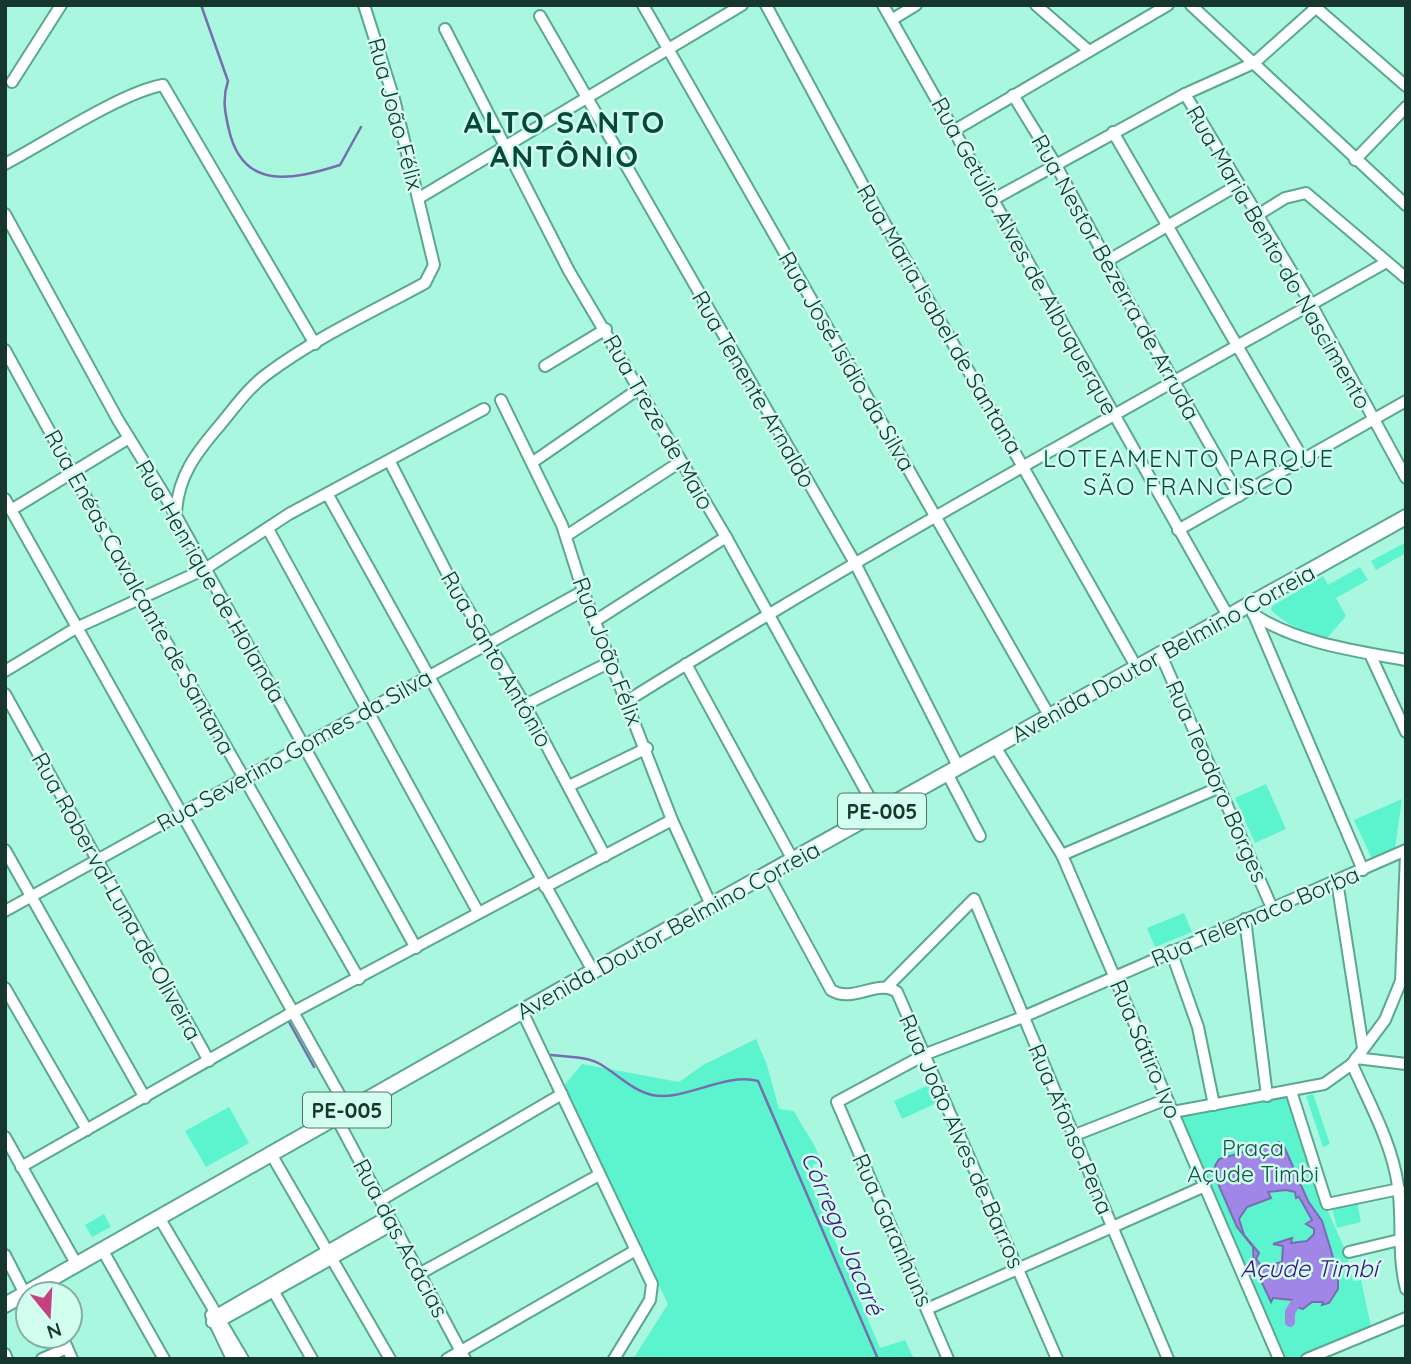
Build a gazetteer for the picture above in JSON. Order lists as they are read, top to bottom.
{
  "streets": {
    "main road": ["Avenida Doutor Belmino Correia", "PE-005"],
    "street": [
      "Rua João Félix",
      "Rua Getúlio Alves de Albuquerque",
      "Rua Maria Bento do Nascimento",
      "Rua Nestor Bezerra de Arruda",
      "Rua Maria Isabel de Santana",
      "Rua José Isídio da Silva",
      "Rua Tenente Arnaldo",
      "Rua Treze de Maio",
      "Rua Henrique de Holanda",
      "Rua Enéas Cavalcante de Santana",
      "Rua Santo Antônio",
      "Rua Severino Gomes da Silva",
      "Rua Teodoro Borges",
      "Rua Roberval Luna de Oliveira",
      "Rua Telemaco Borba",
      "Rua Sátiro Ivo",
      "Rua Afonso Pena",
      "Rua João Alves de Barros",
      "Rua Garanhuns",
      "Rua das Acácias"
    ]
  },
  "crossings": [
    ["Rua João Félix", "Avenida Doutor Belmino Correia"],
    ["Rua João Félix", "Rua Severino Gomes da Silva"],
    ["Rua Getúlio Alves de Albuquerque", "Avenida Doutor Belmino Correia"],
    ["Rua Maria Isabel de Santana", "Avenida Doutor Belmino Correia"],
    ["Rua José Isídio da Silva", "Avenida Doutor Belmino Correia"],
    ["Rua Tenente Arnaldo", "Avenida Doutor Belmino Correia"],
    ["Rua Treze de Maio", "Avenida Doutor Belmino Correia"],
    ["Rua Henrique de Holanda", "Rua Severino Gomes da Silva"],
    ["Rua Enéas Cavalcante de Santana", "Rua Severino Gomes da Silva"],
    ["Avenida Doutor Belmino Correia", "Rua Teodoro Borges"],
    ["Avenida Doutor Belmino Correia", "Rua Sátiro Ivo"],
    ["Avenida Doutor Belmino Correia", "Rua João Alves de Barros"],
    ["Avenida Doutor Belmino Correia", "Rua das Acácias"],
    ["Rua Santo Antônio", "Rua Severino Gomes da Silva"],
    ["Rua Severino Gomes da Silva", "Rua Roberval Luna de Oliveira"],
    ["Rua Severino Gomes da Silva", "Rua das Acácias"],
    ["Rua Teodoro Borges", "Rua Telemaco Borba"],
    ["Rua Telemaco Borba", "Rua Sátiro Ivo"],
    ["Rua Telemaco Borba", "Rua Afonso Pena"],
    ["Rua Telemaco Borba", "Rua João Alves de Barros"],
    ["Rua Telemaco Borba", "Rua Garanhuns"],
    ["Rua Afonso Pena", "Rua João Alves de Barros"]
  ],
  "districts": ["ALTO SANTO ANTÔNIO", "LOTEAMENTO PARQUE SÃO FRANCISCO"],
  "water": ["Córrego Jacaré", "Açude Timbí"],
  "parks": ["Praça Açude Timbi"],
  "north": "bottom"
}
